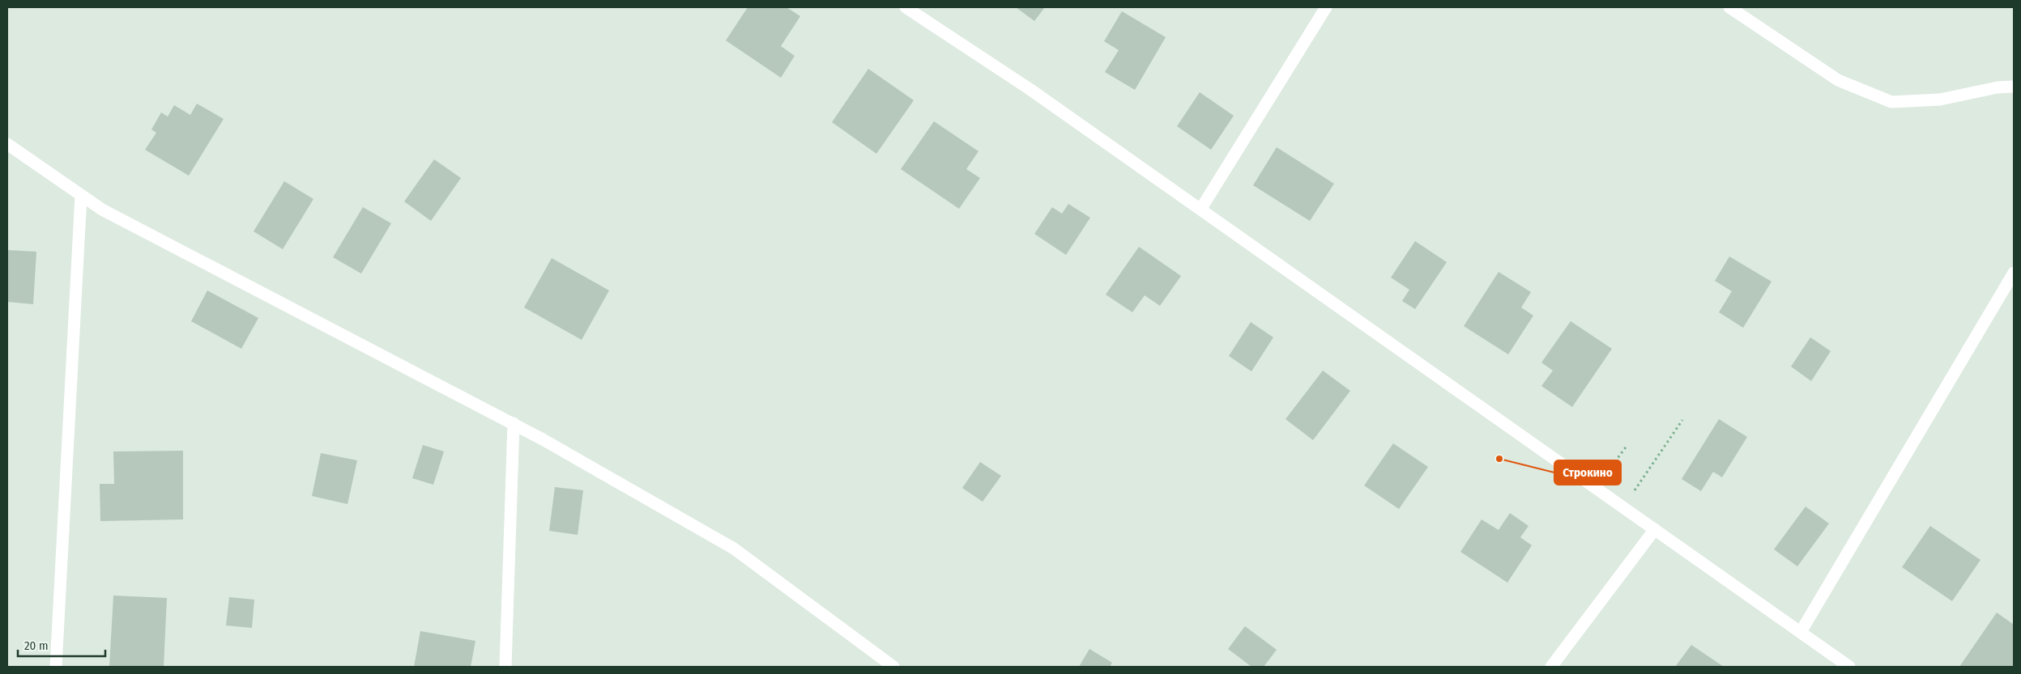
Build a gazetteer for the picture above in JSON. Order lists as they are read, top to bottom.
{
  "places": ["Строкино"],
  "scale_bar": "20 m"
}
